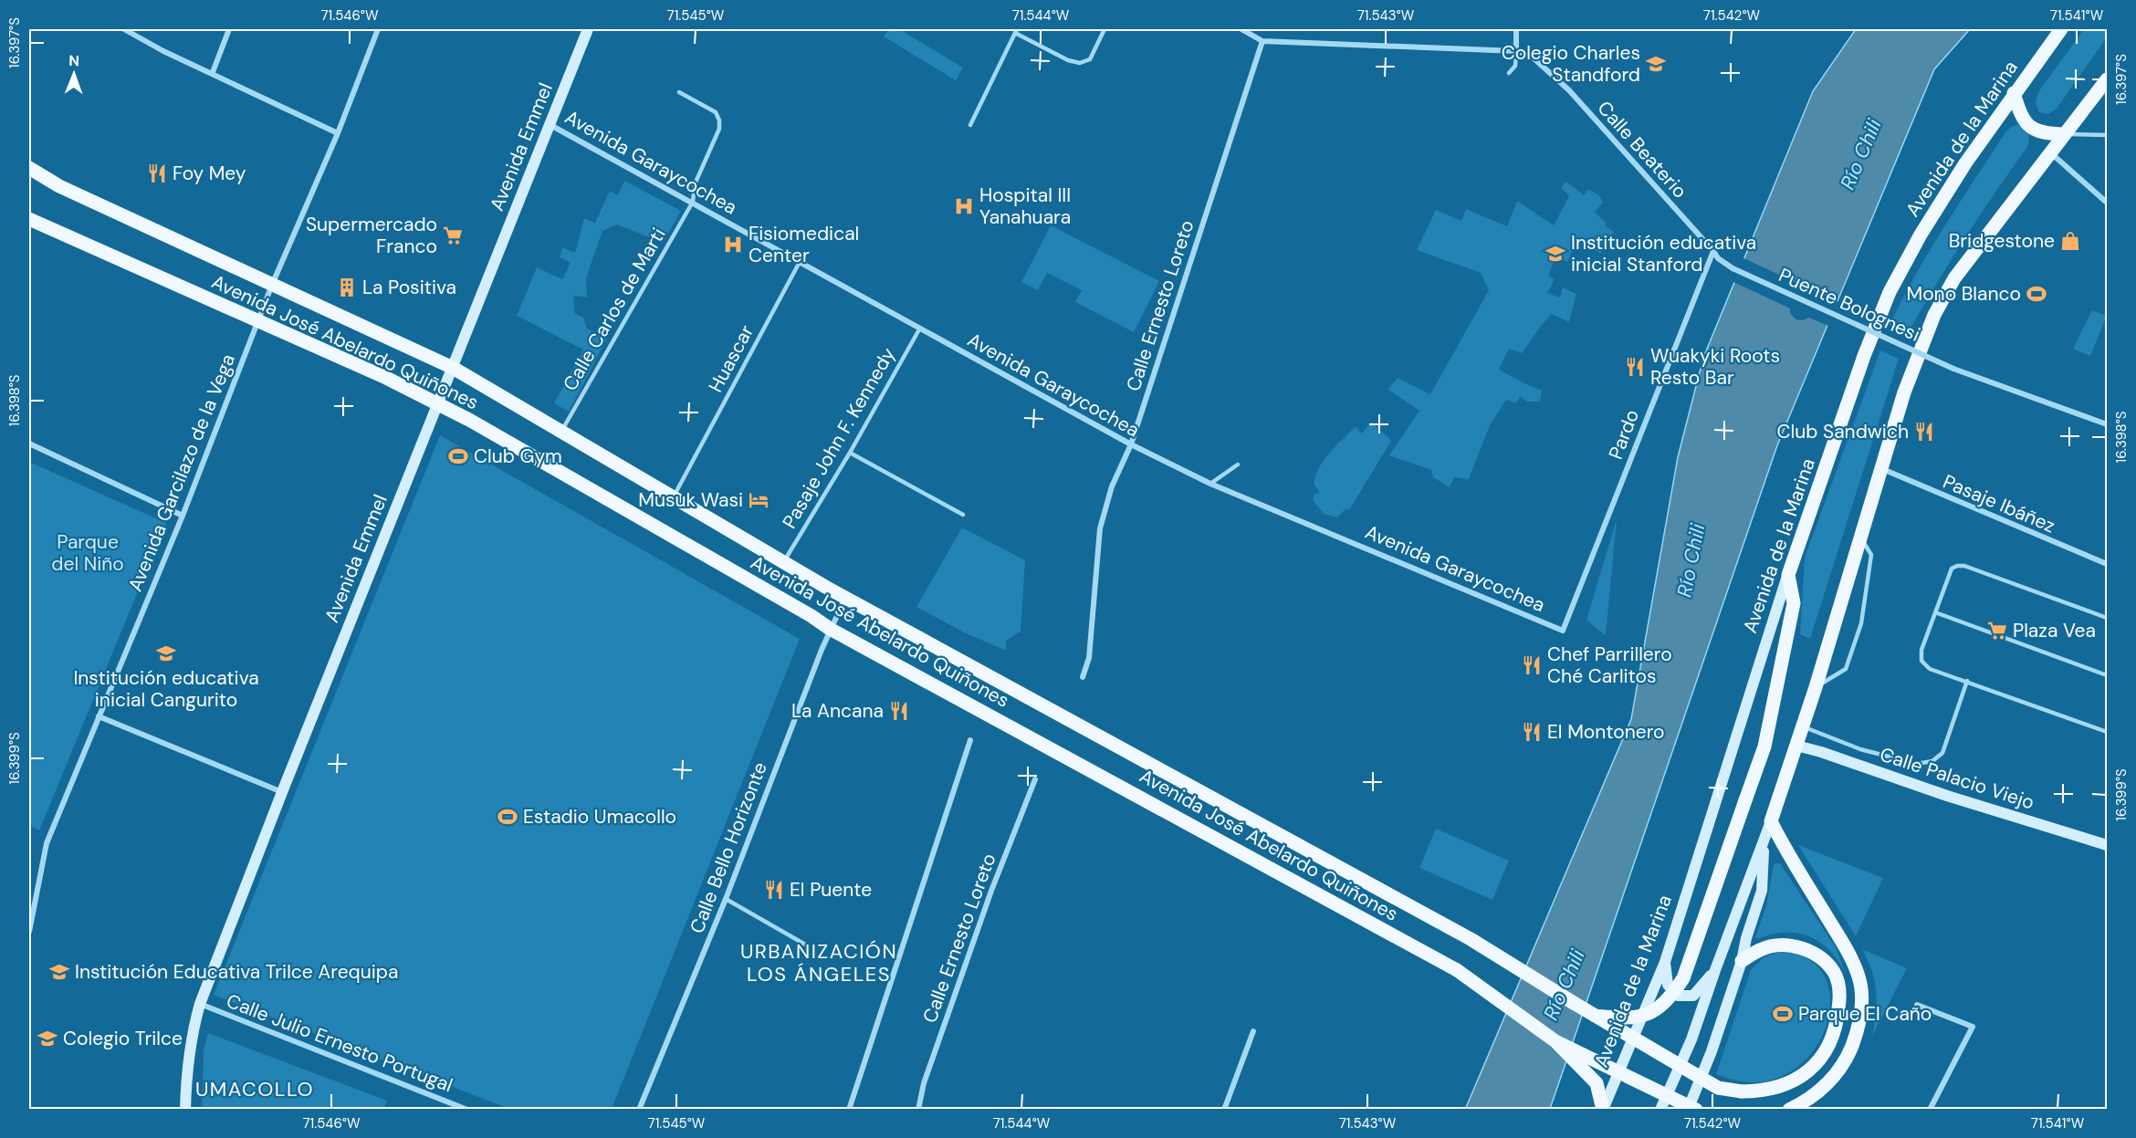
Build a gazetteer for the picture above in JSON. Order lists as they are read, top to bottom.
{
  "streets": {
    "main road": ["Avenida de la Marina", "Avenida José Abelardo Quiñones"],
    "street": [
      "Avenida Emmel",
      "Calle Beaterio",
      "Avenida Garaycochea",
      "Puente Bolognesi",
      "Calle Ernesto Loreto",
      "Pardo",
      "Avenida Garcilazo de la Vega",
      "Pasaje Ibáñez",
      "Calle Palacio Viejo",
      "Calle Bello Horizonte",
      "Calle Julio Ernesto Portugal"
    ],
    "lane": ["Calle Carlos de Marti", "Huascar", "Pasaje John F. Kennedy"]
  },
  "crossings": [
    ["Avenida Emmel", "Avenida Garaycochea"],
    ["Avenida Emmel", "Avenida José Abelardo Quiñones"],
    ["Avenida Emmel", "Calle Julio Ernesto Portugal"],
    ["Calle Beaterio", "Puente Bolognesi"],
    ["Calle Beaterio", "Pardo"],
    ["Avenida Garaycochea", "Calle Ernesto Loreto"],
    ["Avenida Garaycochea", "Calle Carlos de Marti"],
    ["Avenida Garaycochea", "Huascar"],
    ["Avenida Garaycochea", "Pardo"],
    ["Avenida Garaycochea", "Pasaje John F. Kennedy"],
    ["Calle Carlos de Marti", "Avenida José Abelardo Quiñones"],
    ["Avenida José Abelardo Quiñones", "Huascar"],
    ["Avenida José Abelardo Quiñones", "Pasaje John F. Kennedy"],
    ["Avenida José Abelardo Quiñones", "Avenida Garcilazo de la Vega"],
    ["Avenida José Abelardo Quiñones", "Calle Bello Horizonte"]
  ],
  "districts": ["URBANIZACIÓN LOS ÁNGELES", "UMACOLLO"],
  "water": ["Río Chili"],
  "parks": ["Parque del Niño"],
  "places": {
    "school or university": [
      "Colegio Charles Standford",
      "Institución educativa inicial Stanford",
      "Institución educativa inicial Cangurito",
      "Institución Educativa Trilce Arequipa",
      "Colegio Trilce"
    ],
    "restaurant": [
      "Foy Mey",
      "Wuakyki Roots Resto Bar",
      "Club Sandwich",
      "Chef Parrillero Ché Carlitos",
      "La Ancana",
      "El Montonero",
      "El Puente"
    ],
    "hospital": ["Hospital III Yanahuara", "Fisiomedical Center"],
    "supermarket": ["Supermercado Franco", "Plaza Vea"],
    "shop": ["Bridgestone"],
    "building": ["La Positiva"],
    "sports": [
      "Mono Blanco",
      "Club Gym",
      "Estadio Umacollo",
      "Parque El Caño"
    ],
    "hotel": ["Musuk Wasi"]
  },
  "north": "top",
  "coordinates": [
    "71.546°W",
    "71.545°W",
    "71.544°W",
    "71.543°W",
    "71.542°W",
    "71.541°W",
    "16.397°S",
    "16.398°S",
    "16.399°S"
  ]
}
